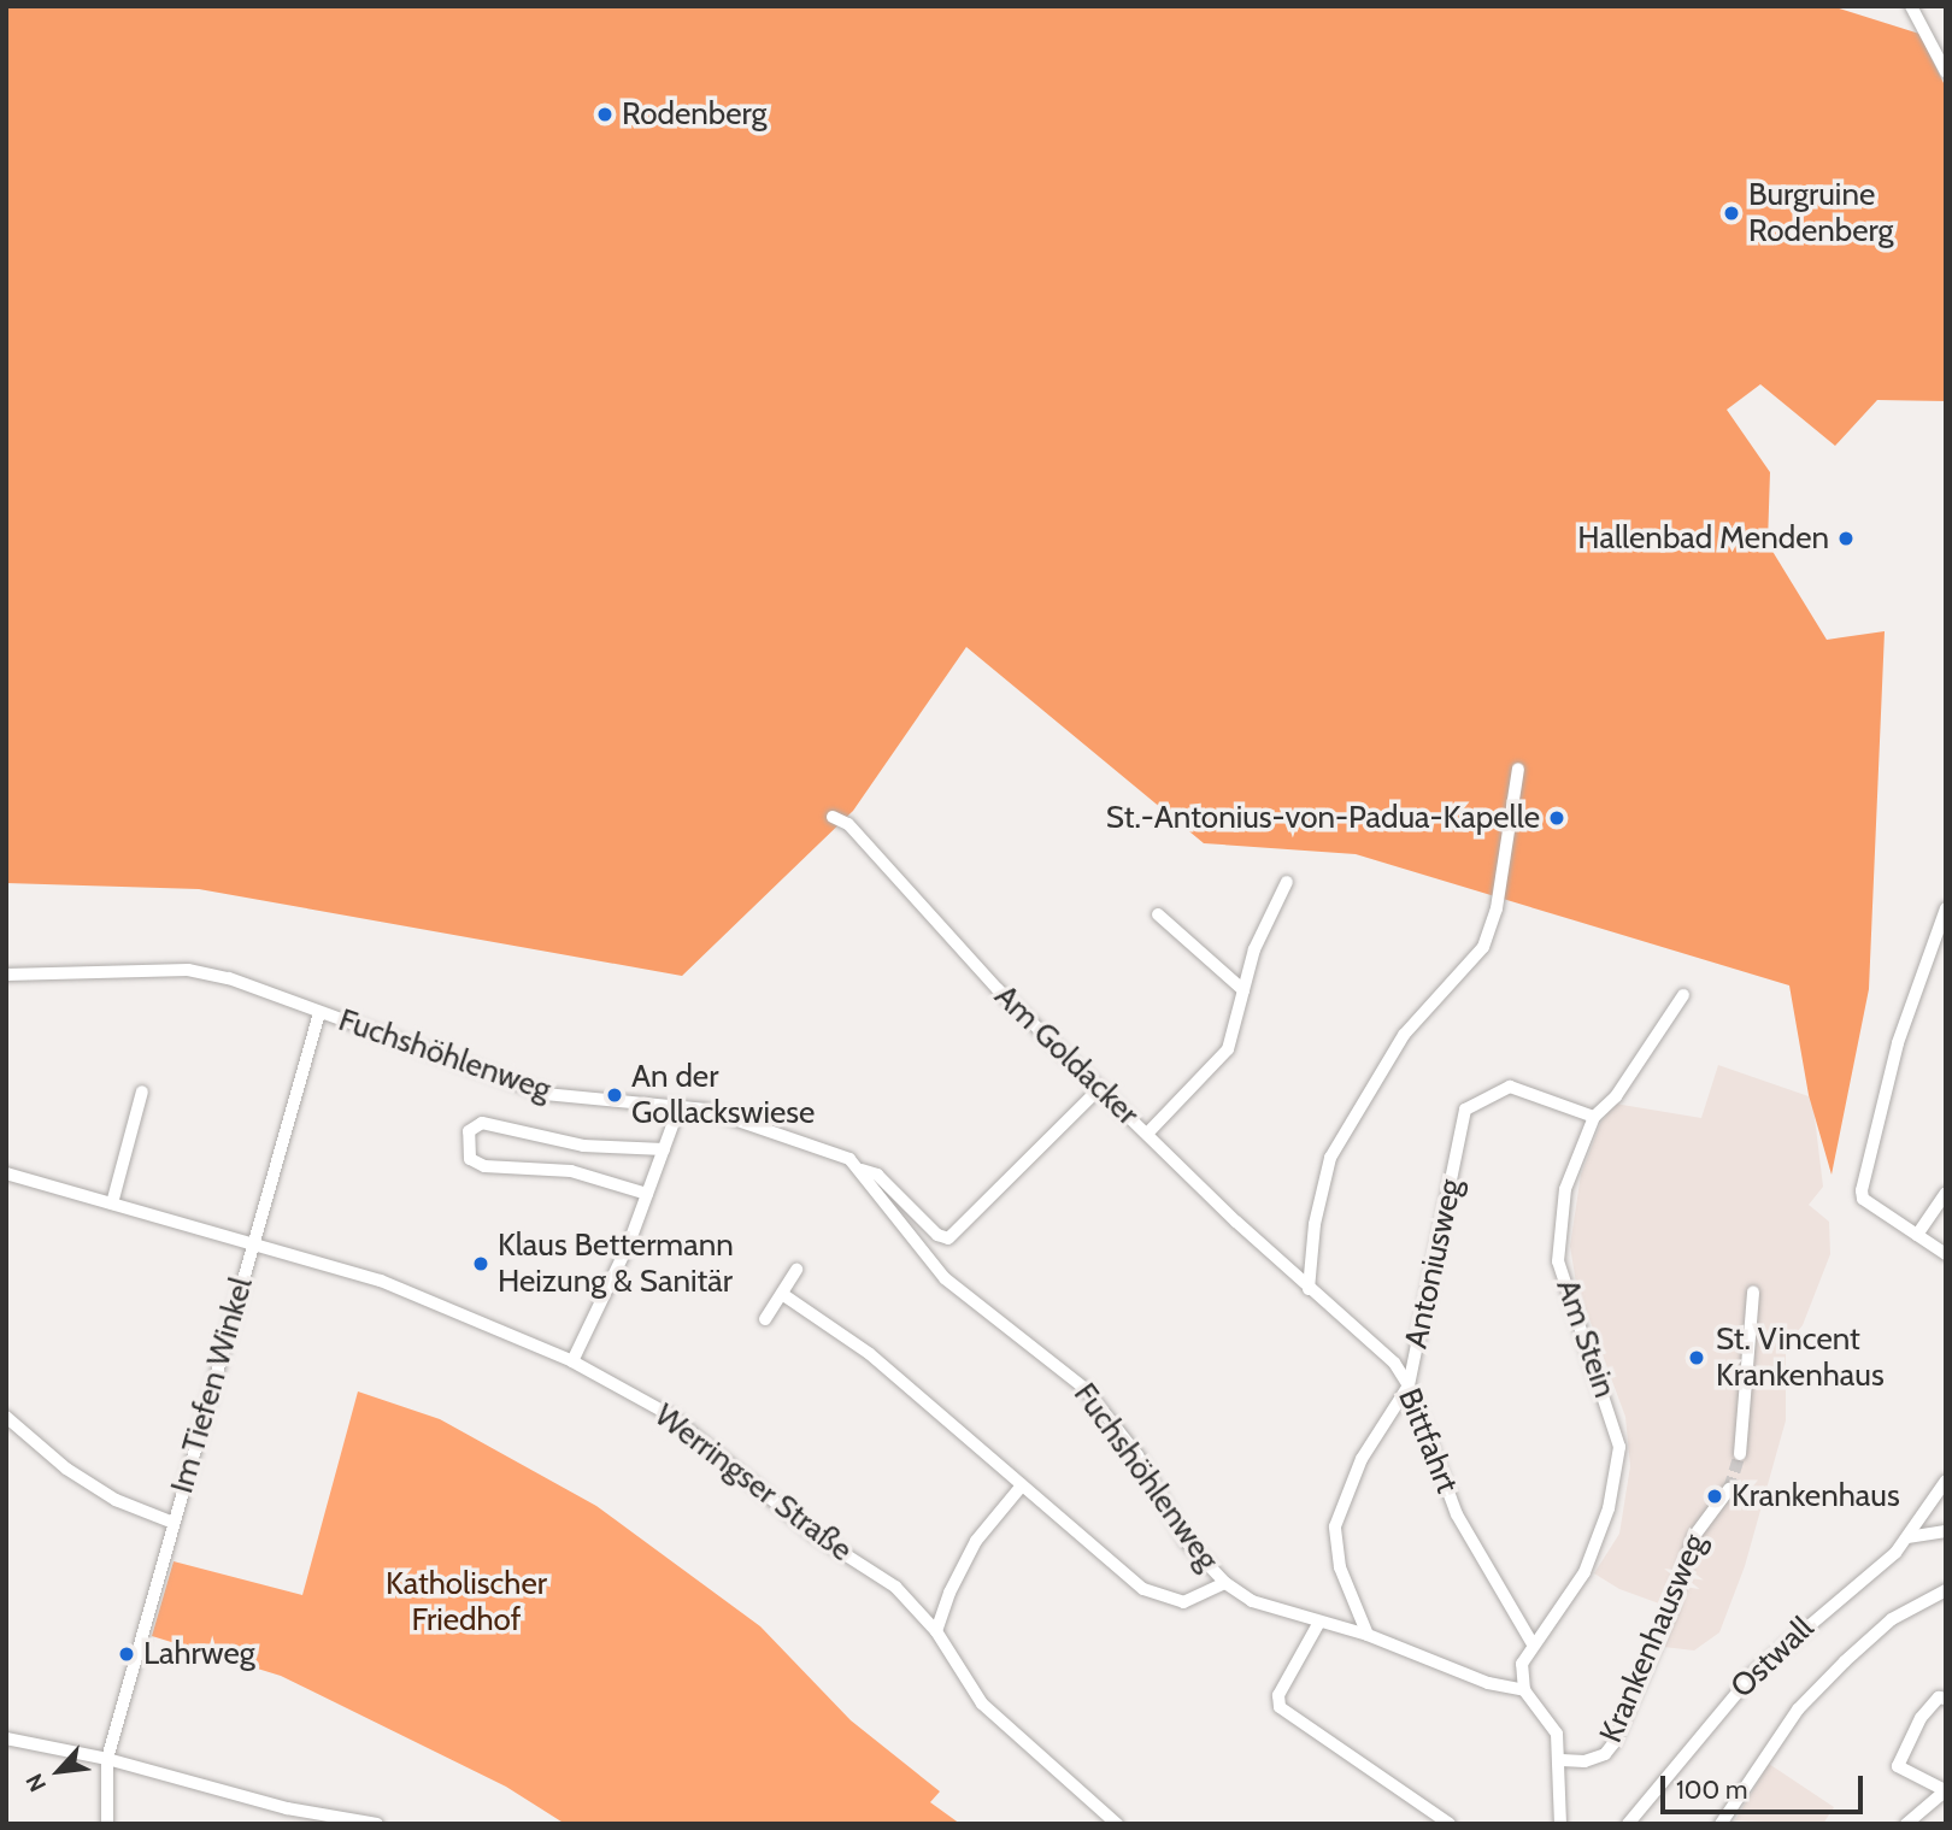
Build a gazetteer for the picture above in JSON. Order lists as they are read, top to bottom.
{
  "streets": {
    "street": [
      "Fuchshöhlenweg",
      "Am Goldacker",
      "Antoniusweg",
      "Am Stein",
      "Im Tiefen Winkel",
      "Bittfahrt",
      "Werringser Straße",
      "Krankenhausweg",
      "Ostwall"
    ]
  },
  "crossings": [
    ["Fuchshöhlenweg", "Antoniusweg"],
    ["Fuchshöhlenweg", "Im Tiefen Winkel"],
    ["Am Goldacker", "Bittfahrt"],
    ["Antoniusweg", "Am Stein"],
    ["Antoniusweg", "Bittfahrt"],
    ["Am Stein", "Bittfahrt"],
    ["Im Tiefen Winkel", "Werringser Straße"]
  ],
  "parks": ["Katholischer Friedhof"],
  "places": [
    "Rodenberg",
    "Burgruine Rodenberg",
    "Hallenbad Menden",
    "St.-Antonius-von-Padua-Kapelle",
    "An der Gollackswiese",
    "Klaus Bettermann Heizung & Sanitär",
    "St. Vincent Krankenhaus",
    "Krankenhaus",
    "Lahrweg"
  ],
  "scale_bar": "100 m",
  "north": "bottom left"
}
